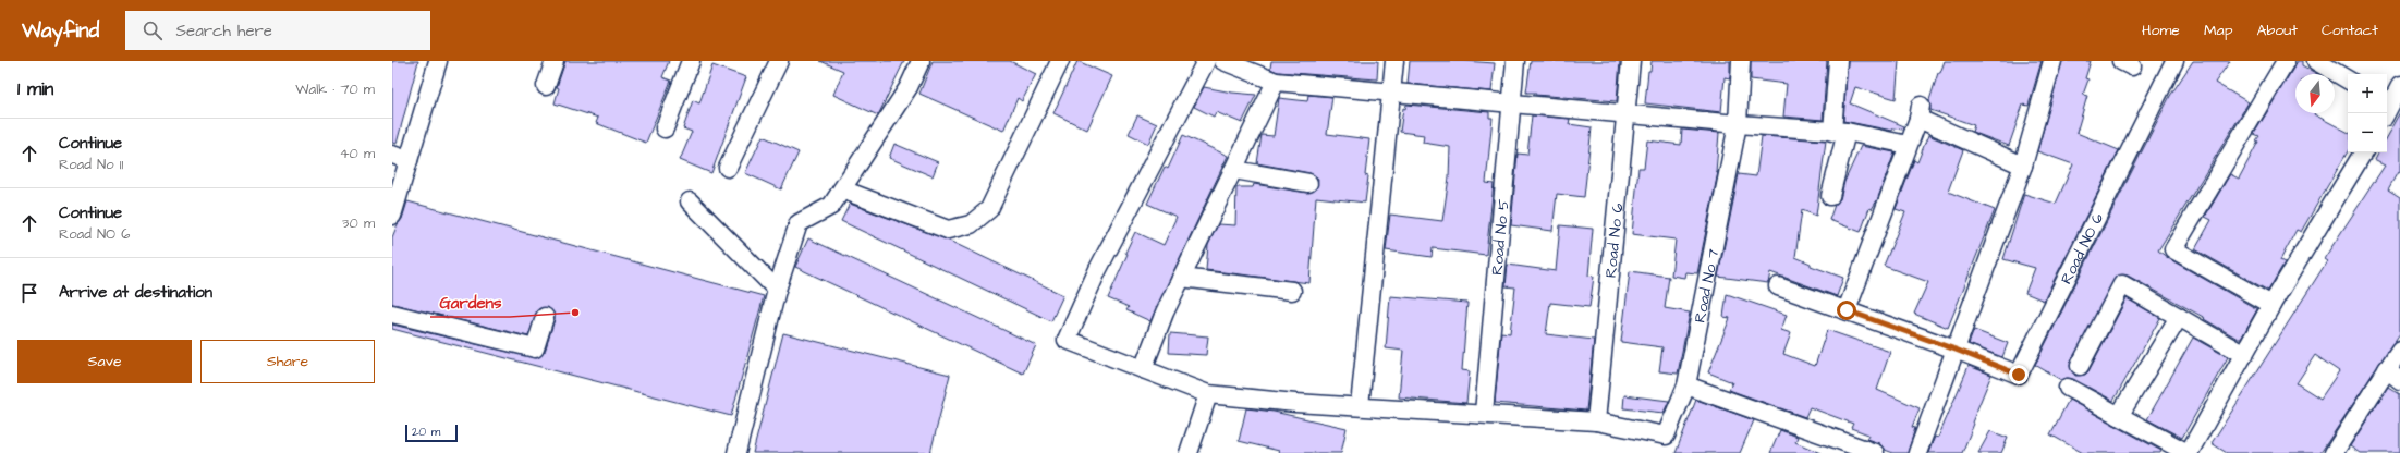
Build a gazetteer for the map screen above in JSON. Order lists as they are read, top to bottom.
{
  "streets": {
    "street": [
      "Road No 5",
      "Road No 6",
      "Road NO 6",
      "Road No 7"
    ]
  },
  "crossings": [
    ["Road No 6", "Road No 7"]
  ],
  "places": ["Gardens"],
  "scale_bar": "20 m",
  "north": "bottom",
  "page": {
    "header": "Wayfind",
    "search": "Search here",
    "nav": [
      "Home",
      "Map",
      "About",
      "Contact"
    ],
    "heading": ["1 min", "Walk · 70 m"],
    "map_buttons": ["+", "−"],
    "list": [
      ["Continue", "Road No 11", "40 m"],
      ["Continue", "Road NO 6", "30 m"],
      "Arrive at destination"
    ],
    "buttons": ["Save", "Share"],
    "scale": "20 m"
  }
}
